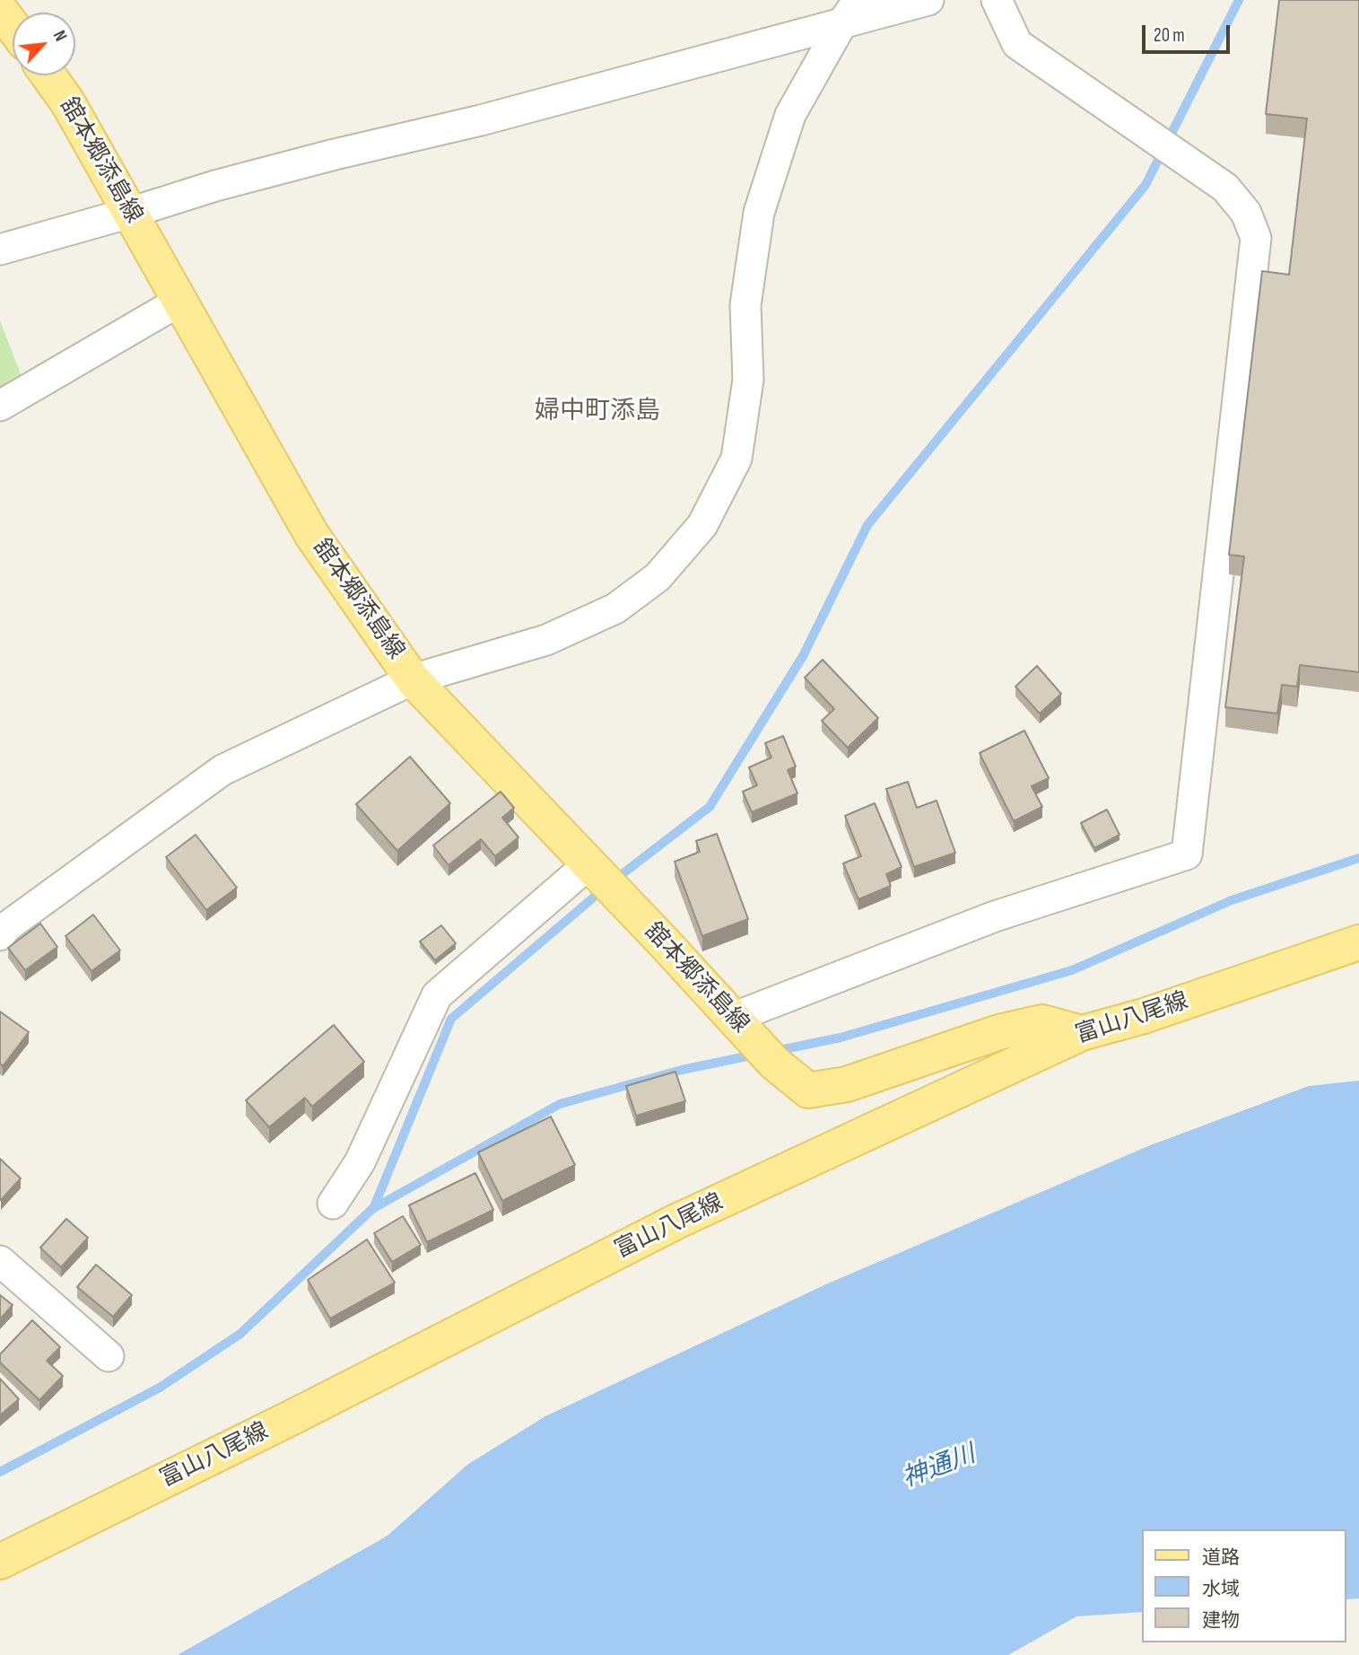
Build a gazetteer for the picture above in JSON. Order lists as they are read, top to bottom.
{
  "streets": {
    "main road": ["舘本郷添島線", "富山八尾線"]
  },
  "crossings": [
    ["舘本郷添島線", "富山八尾線"]
  ],
  "districts": ["婦中町添島"],
  "water": ["神通川"],
  "legend": ["道路", "水域", "建物"],
  "scale_bar": "20 m",
  "north": "top right"
}
